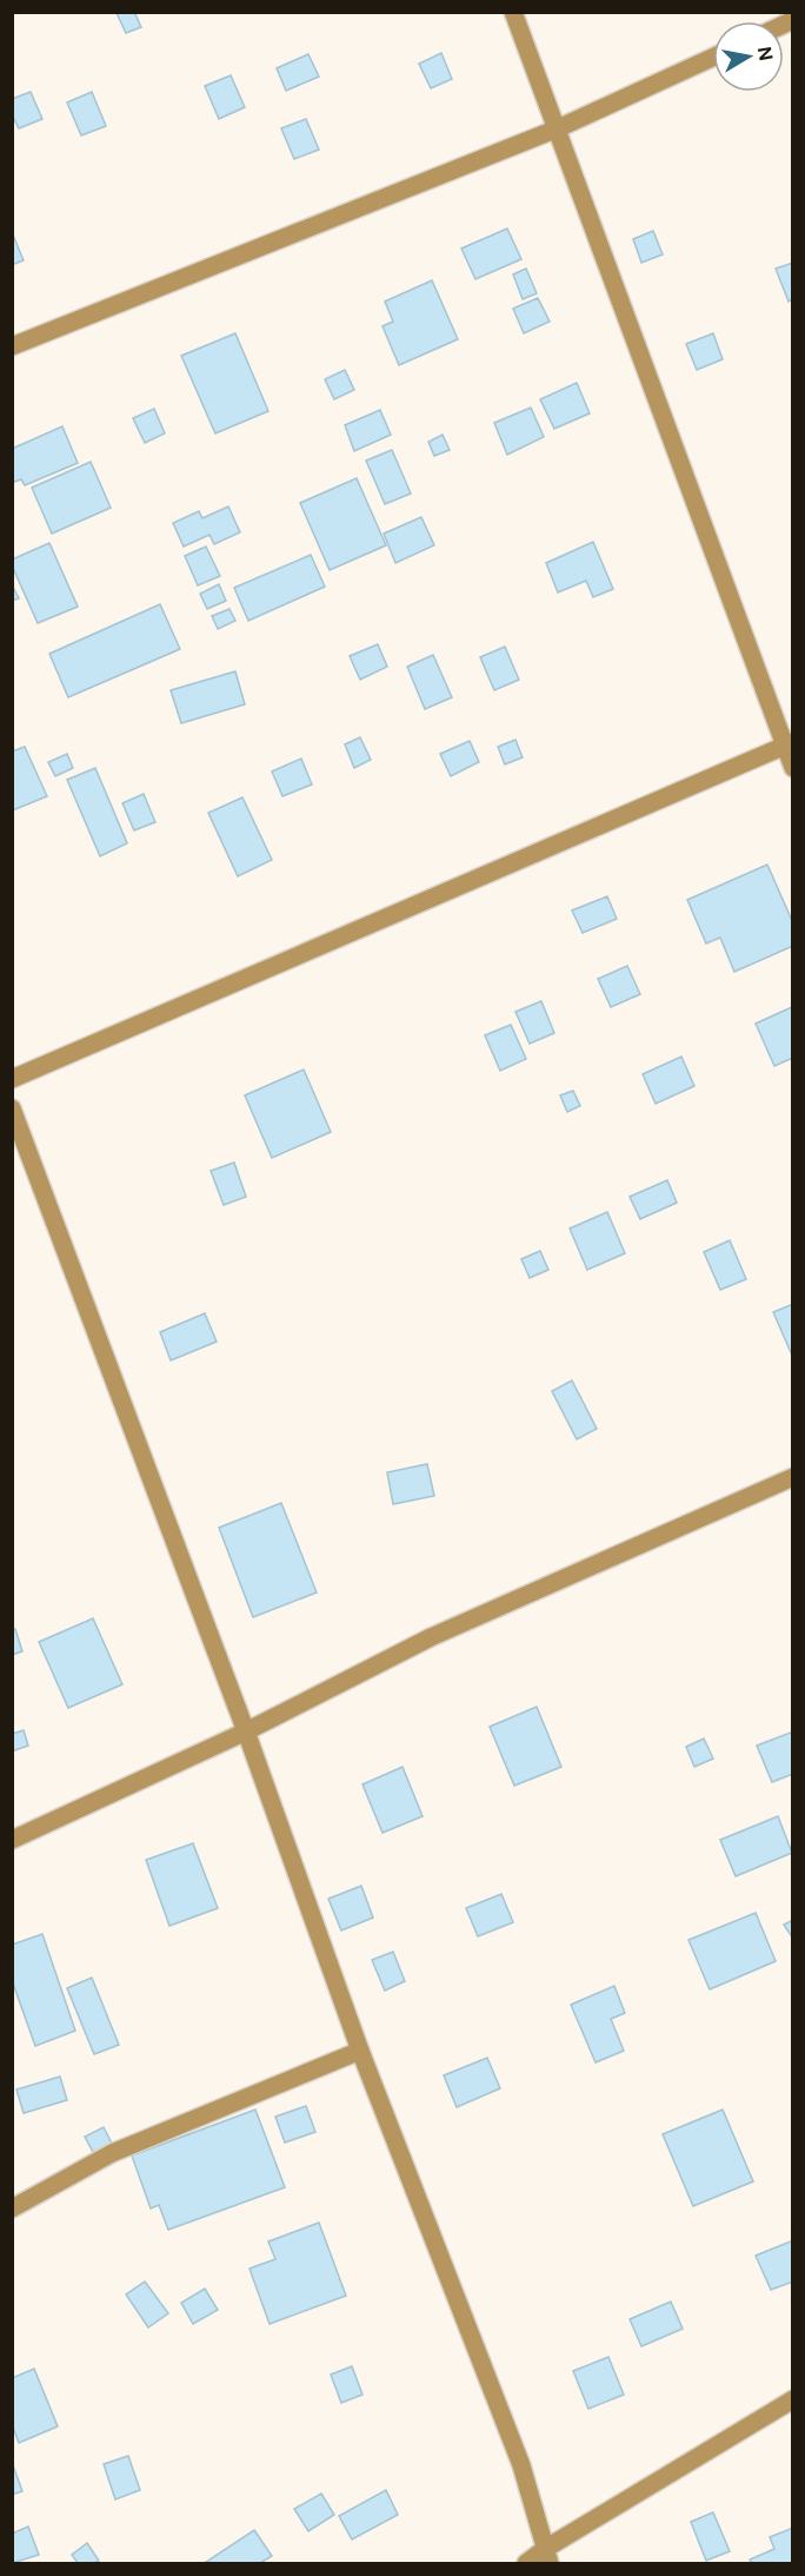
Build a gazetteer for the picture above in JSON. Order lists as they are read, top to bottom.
{
  "north": "right"
}
